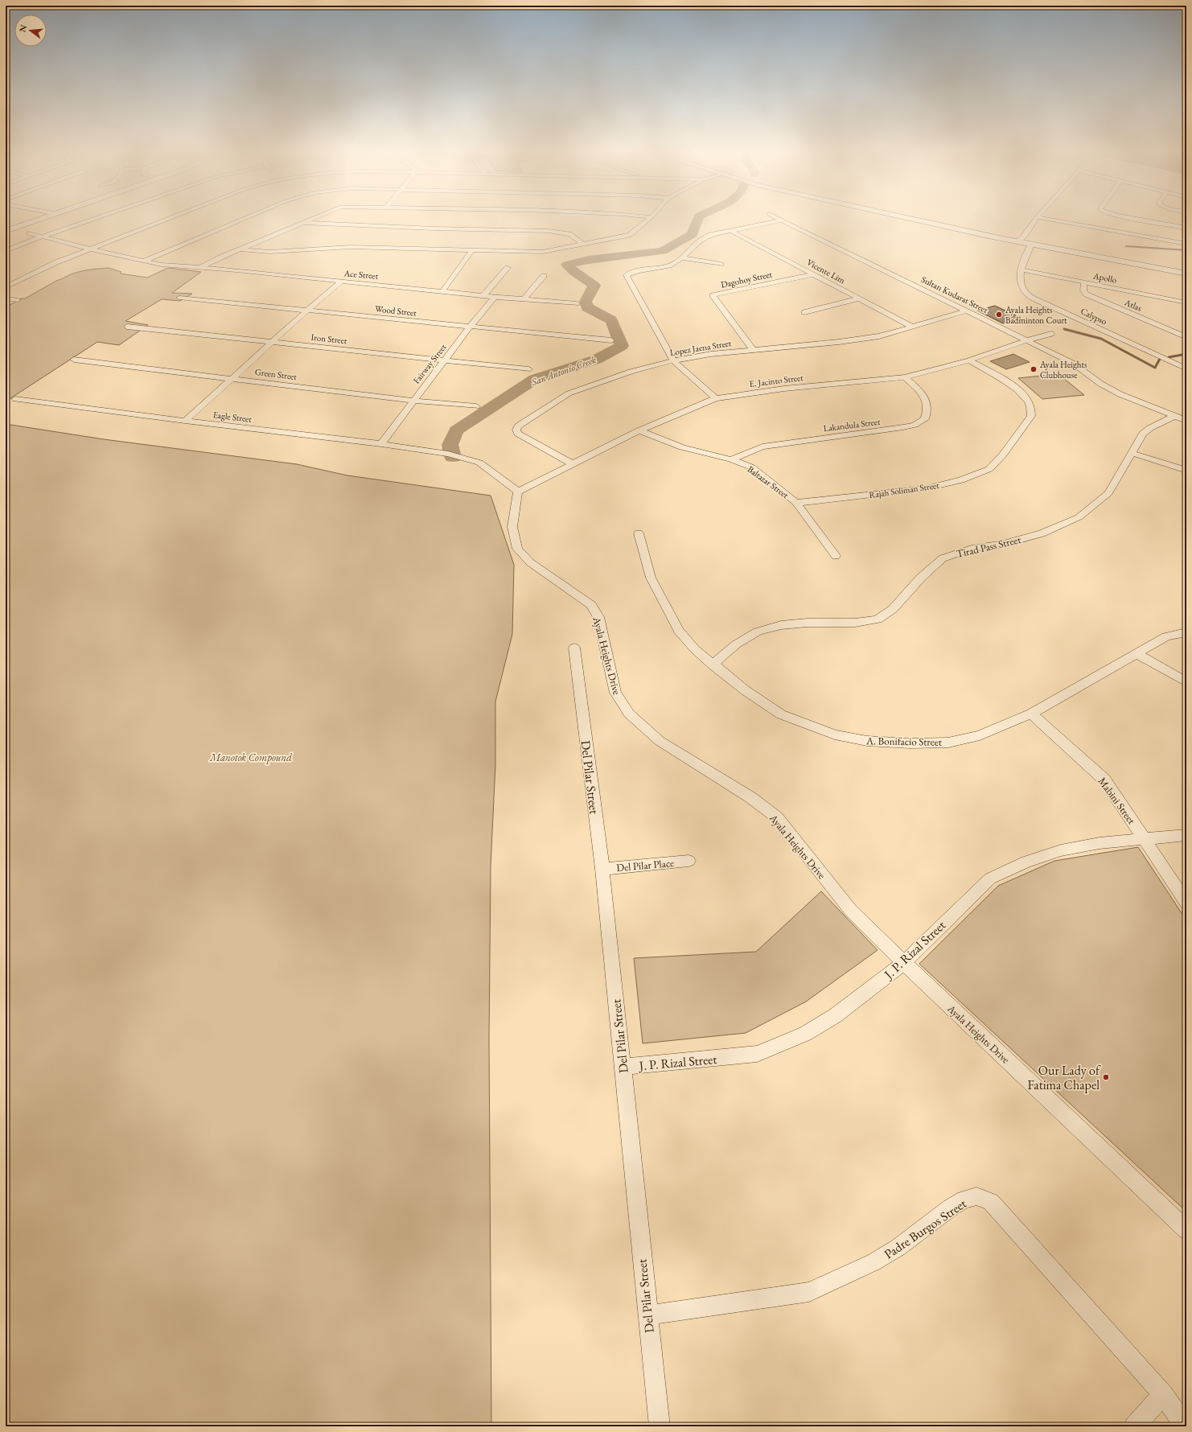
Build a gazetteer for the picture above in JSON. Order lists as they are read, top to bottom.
{
  "streets": {
    "street": [
      "Vicente Lim",
      "Ace Street",
      "Apollo",
      "Dagohoy Street",
      "Sultan Kudarat Street",
      "Atlas",
      "Wood Street",
      "Calypso",
      "Iron Street",
      "Lopez Jaena Street",
      "Fairway Street",
      "Green Street",
      "E. Jacinto Street",
      "Eagle Street",
      "Lakandula Street",
      "Baltazar Street",
      "Rajah Soliman Street",
      "Tirad Pass Street",
      "Ayala Heights Drive",
      "A. Bonifacio Street",
      "Del Pilar Street",
      "Mabini Street",
      "Del Pilar Place",
      "J. P. Rizal Street",
      "Padre Burgos Street"
    ]
  },
  "crossings": [
    ["Vicente Lim", "Dagohoy Street"],
    ["Vicente Lim", "Lopez Jaena Street"],
    ["Ace Street", "Fairway Street"],
    ["Apollo", "Atlas"],
    ["Apollo", "Calypso"],
    ["Dagohoy Street", "Lopez Jaena Street"],
    ["Sultan Kudarat Street", "Lopez Jaena Street"],
    ["Sultan Kudarat Street", "E. Jacinto Street"],
    ["Sultan Kudarat Street", "Tirad Pass Street"],
    ["Wood Street", "Fairway Street"],
    ["Iron Street", "Fairway Street"],
    ["Lopez Jaena Street", "E. Jacinto Street"],
    ["Fairway Street", "Green Street"],
    ["Fairway Street", "Eagle Street"],
    ["E. Jacinto Street", "Eagle Street"],
    ["E. Jacinto Street", "Lakandula Street"],
    ["E. Jacinto Street", "Baltazar Street"],
    ["E. Jacinto Street", "Rajah Soliman Street"],
    ["E. Jacinto Street", "Ayala Heights Drive"],
    ["Eagle Street", "Ayala Heights Drive"],
    ["Lakandula Street", "Baltazar Street"],
    ["Baltazar Street", "Rajah Soliman Street"],
    ["Tirad Pass Street", "A. Bonifacio Street"],
    ["Ayala Heights Drive", "J. P. Rizal Street"],
    ["A. Bonifacio Street", "Mabini Street"],
    ["Del Pilar Street", "Del Pilar Place"],
    ["Del Pilar Street", "J. P. Rizal Street"],
    ["Del Pilar Street", "Padre Burgos Street"],
    ["Mabini Street", "J. P. Rizal Street"]
  ],
  "water": ["San Antonio Creek"],
  "parks": ["Manotok Compound"],
  "places": ["Ayala Heights Badminton Court", "Ayala Heights Clubhouse", "Our Lady of Fatima Chapel"],
  "north": "left"
}
